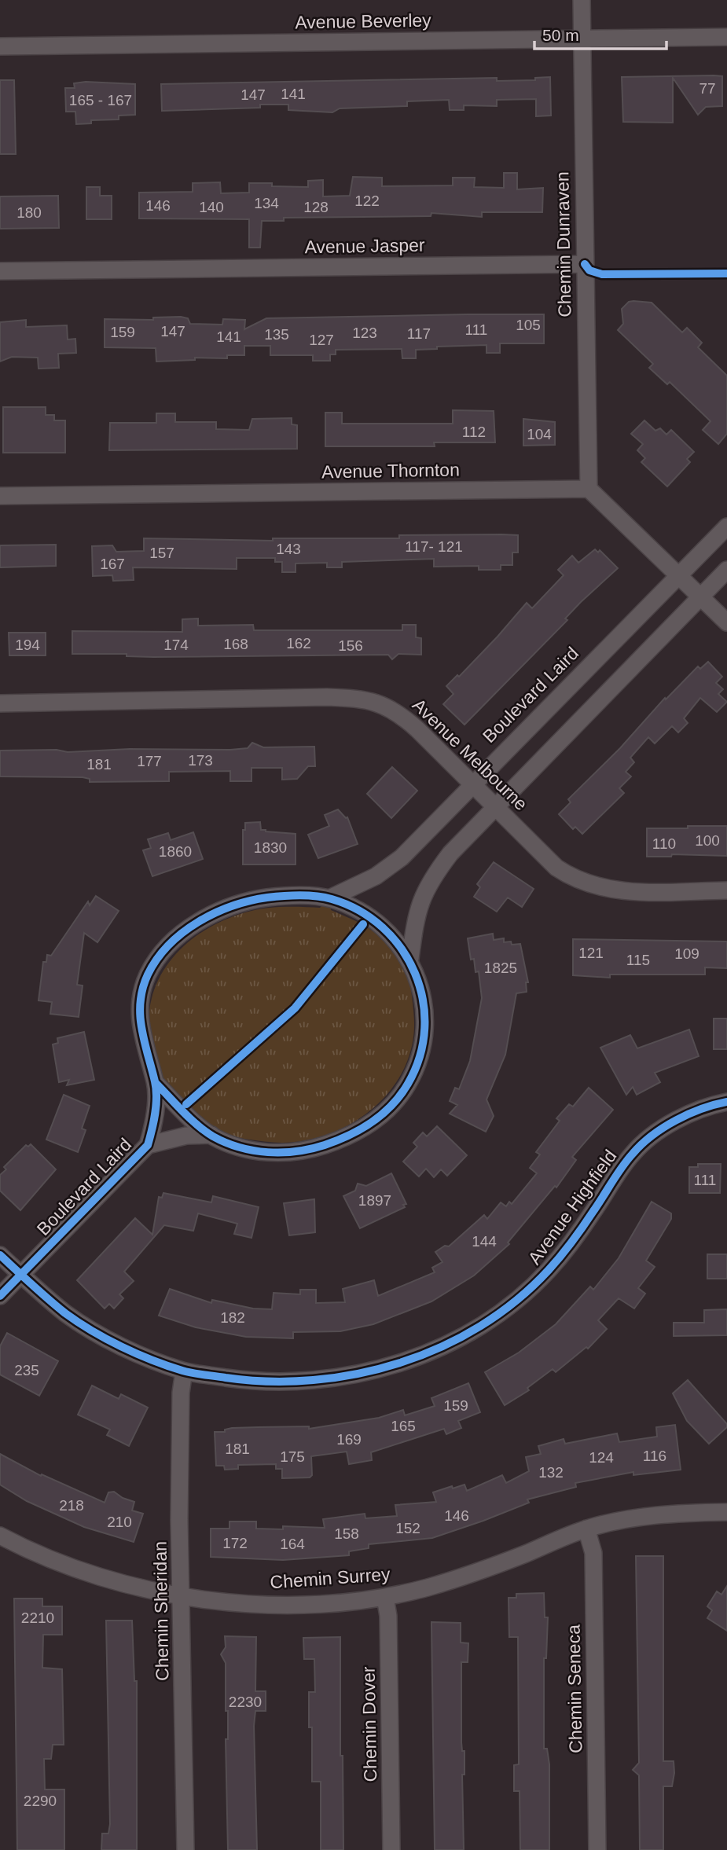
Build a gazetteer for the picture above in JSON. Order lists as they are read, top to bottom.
{
  "streets": {
    "street": [
      "Avenue Beverley",
      "Chemin Dunraven",
      "Avenue Jasper",
      "Avenue Thornton",
      "Boulevard Laird",
      "Avenue Melbourne",
      "Avenue Highfield",
      "Chemin Surrey",
      "Chemin Sheridan",
      "Chemin Seneca",
      "Chemin Dover"
    ]
  },
  "crossings": [
    ["Avenue Beverley", "Chemin Dunraven"],
    ["Chemin Dunraven", "Avenue Jasper"],
    ["Chemin Dunraven", "Avenue Thornton"],
    ["Boulevard Laird", "Avenue Melbourne"],
    ["Boulevard Laird", "Avenue Highfield"],
    ["Avenue Highfield", "Chemin Sheridan"],
    ["Chemin Surrey", "Chemin Sheridan"],
    ["Chemin Surrey", "Chemin Seneca"],
    ["Chemin Surrey", "Chemin Dover"]
  ],
  "house_numbers": [
    "77",
    "141",
    "147",
    "165 - 167",
    "122",
    "134",
    "146",
    "140",
    "128",
    "180",
    "105",
    "111",
    "147",
    "159",
    "123",
    "117",
    "135",
    "141",
    "127",
    "112",
    "104",
    "117- 121",
    "143",
    "157",
    "167",
    "162",
    "168",
    "194",
    "174",
    "156",
    "173",
    "177",
    "181",
    "100",
    "110",
    "1830",
    "1860",
    "121",
    "109",
    "115",
    "1825",
    "111",
    "1897",
    "144",
    "182",
    "235",
    "159",
    "165",
    "169",
    "181",
    "116",
    "175",
    "124",
    "132",
    "218",
    "146",
    "210",
    "152",
    "158",
    "172",
    "164",
    "2210",
    "2230",
    "2290"
  ],
  "scale_bar": "50 m"
}
